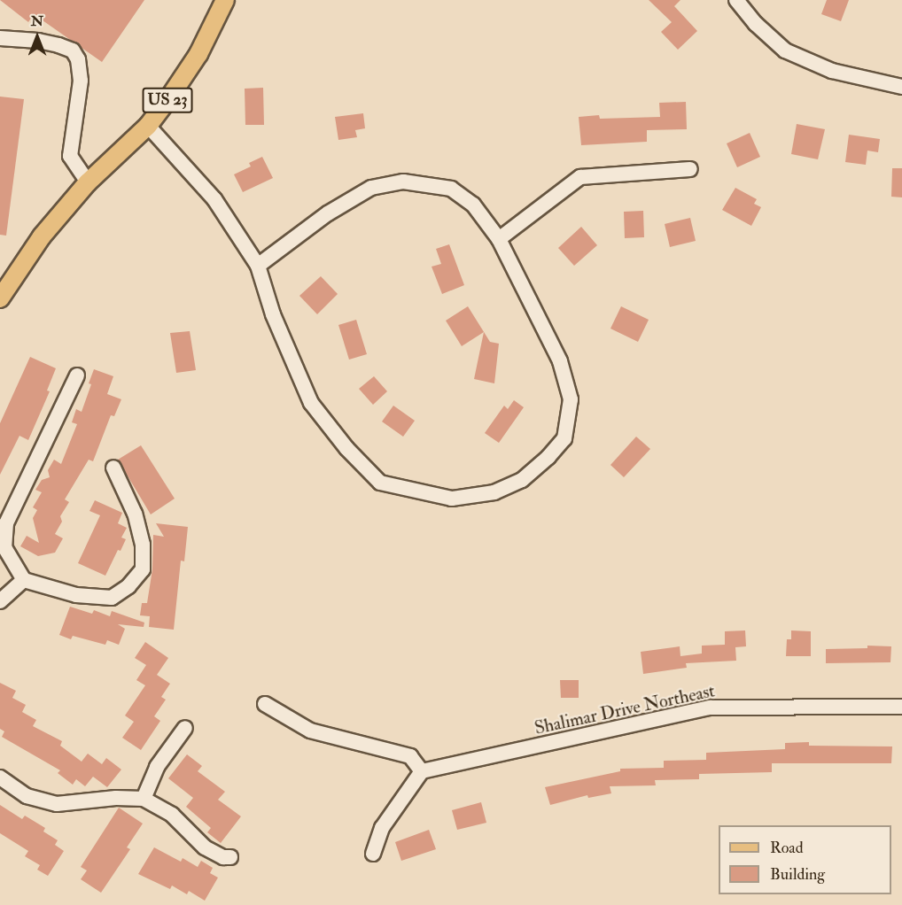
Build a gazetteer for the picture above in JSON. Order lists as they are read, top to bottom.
{
  "streets": {
    "main road": ["US 23"],
    "street": ["Shalimar Drive Northeast"]
  },
  "legend": ["Road", "Building"],
  "north": "top"
}
